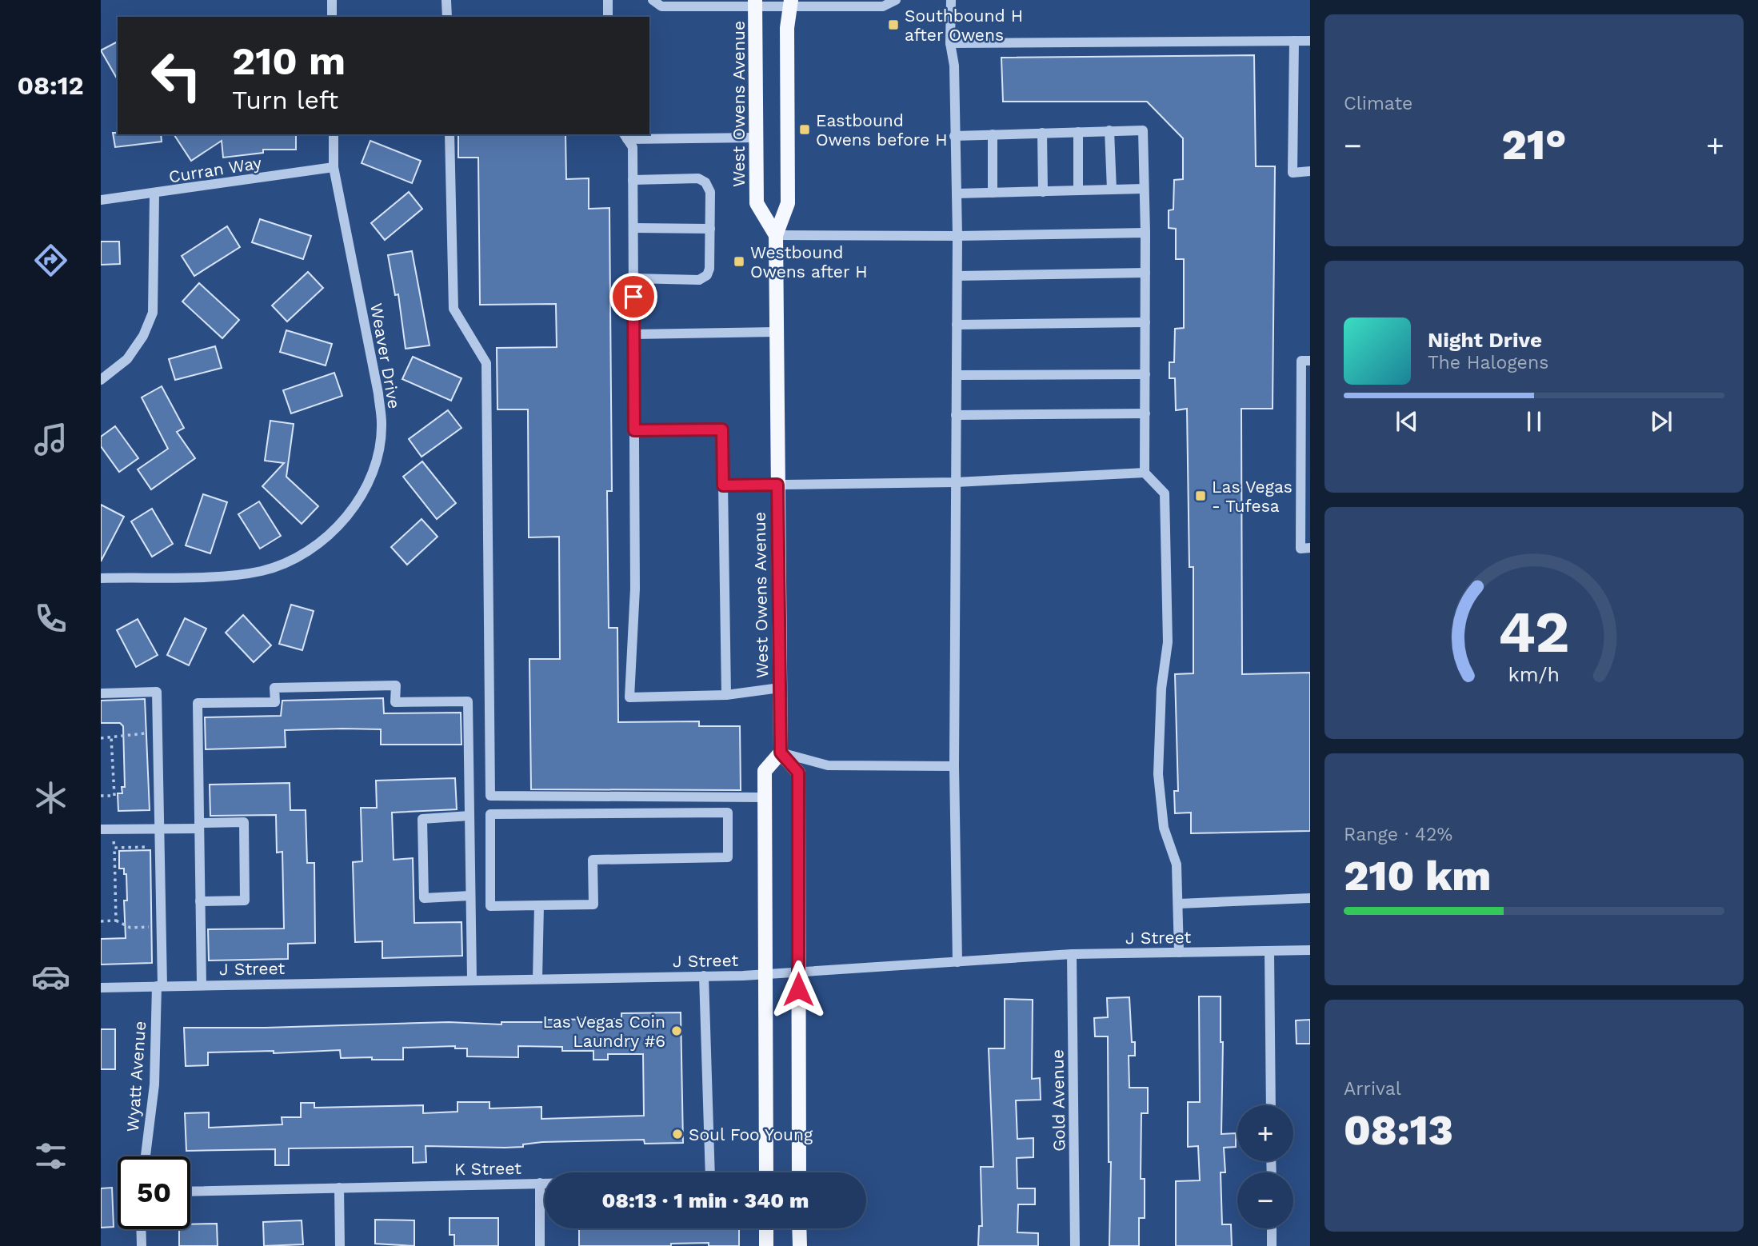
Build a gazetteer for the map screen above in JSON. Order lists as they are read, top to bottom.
{
  "streets": {
    "main road": ["West Owens Avenue"],
    "street": [
      "Curran Way",
      "Weaver Drive",
      "J Street",
      "Wyatt Avenue",
      "Gold Avenue",
      "K Street"
    ]
  },
  "crossings": [
    ["Curran Way", "Weaver Drive"],
    ["J Street", "Wyatt Avenue"],
    ["J Street", "Gold Avenue"]
  ],
  "places": {
    "transit": [
      "Southbound H after Owens",
      "Eastbound Owens before H",
      "Westbound Owens after H",
      "Las Vegas - Tufesa"
    ],
    "other": ["Las Vegas Coin Laundry #6", "Soul Foo Young"]
  },
  "page": {
    "tabs": "08:12",
    "tile": [
      "Climate",
      ["Range · 42%", "210 km"],
      ["Arrival", "08:13"]
    ],
    "turn": ["210 m", "Turn left"],
    "heat": ["−", "21°", "+"],
    "song": ["Night Drive", "The Halogens"],
    "map_buttons": ["+", "−"],
    "limit": "50",
    "trip": "08:13 · 1 min · 340 m",
    "gauge": ["42", "km/h"]
  }
}
